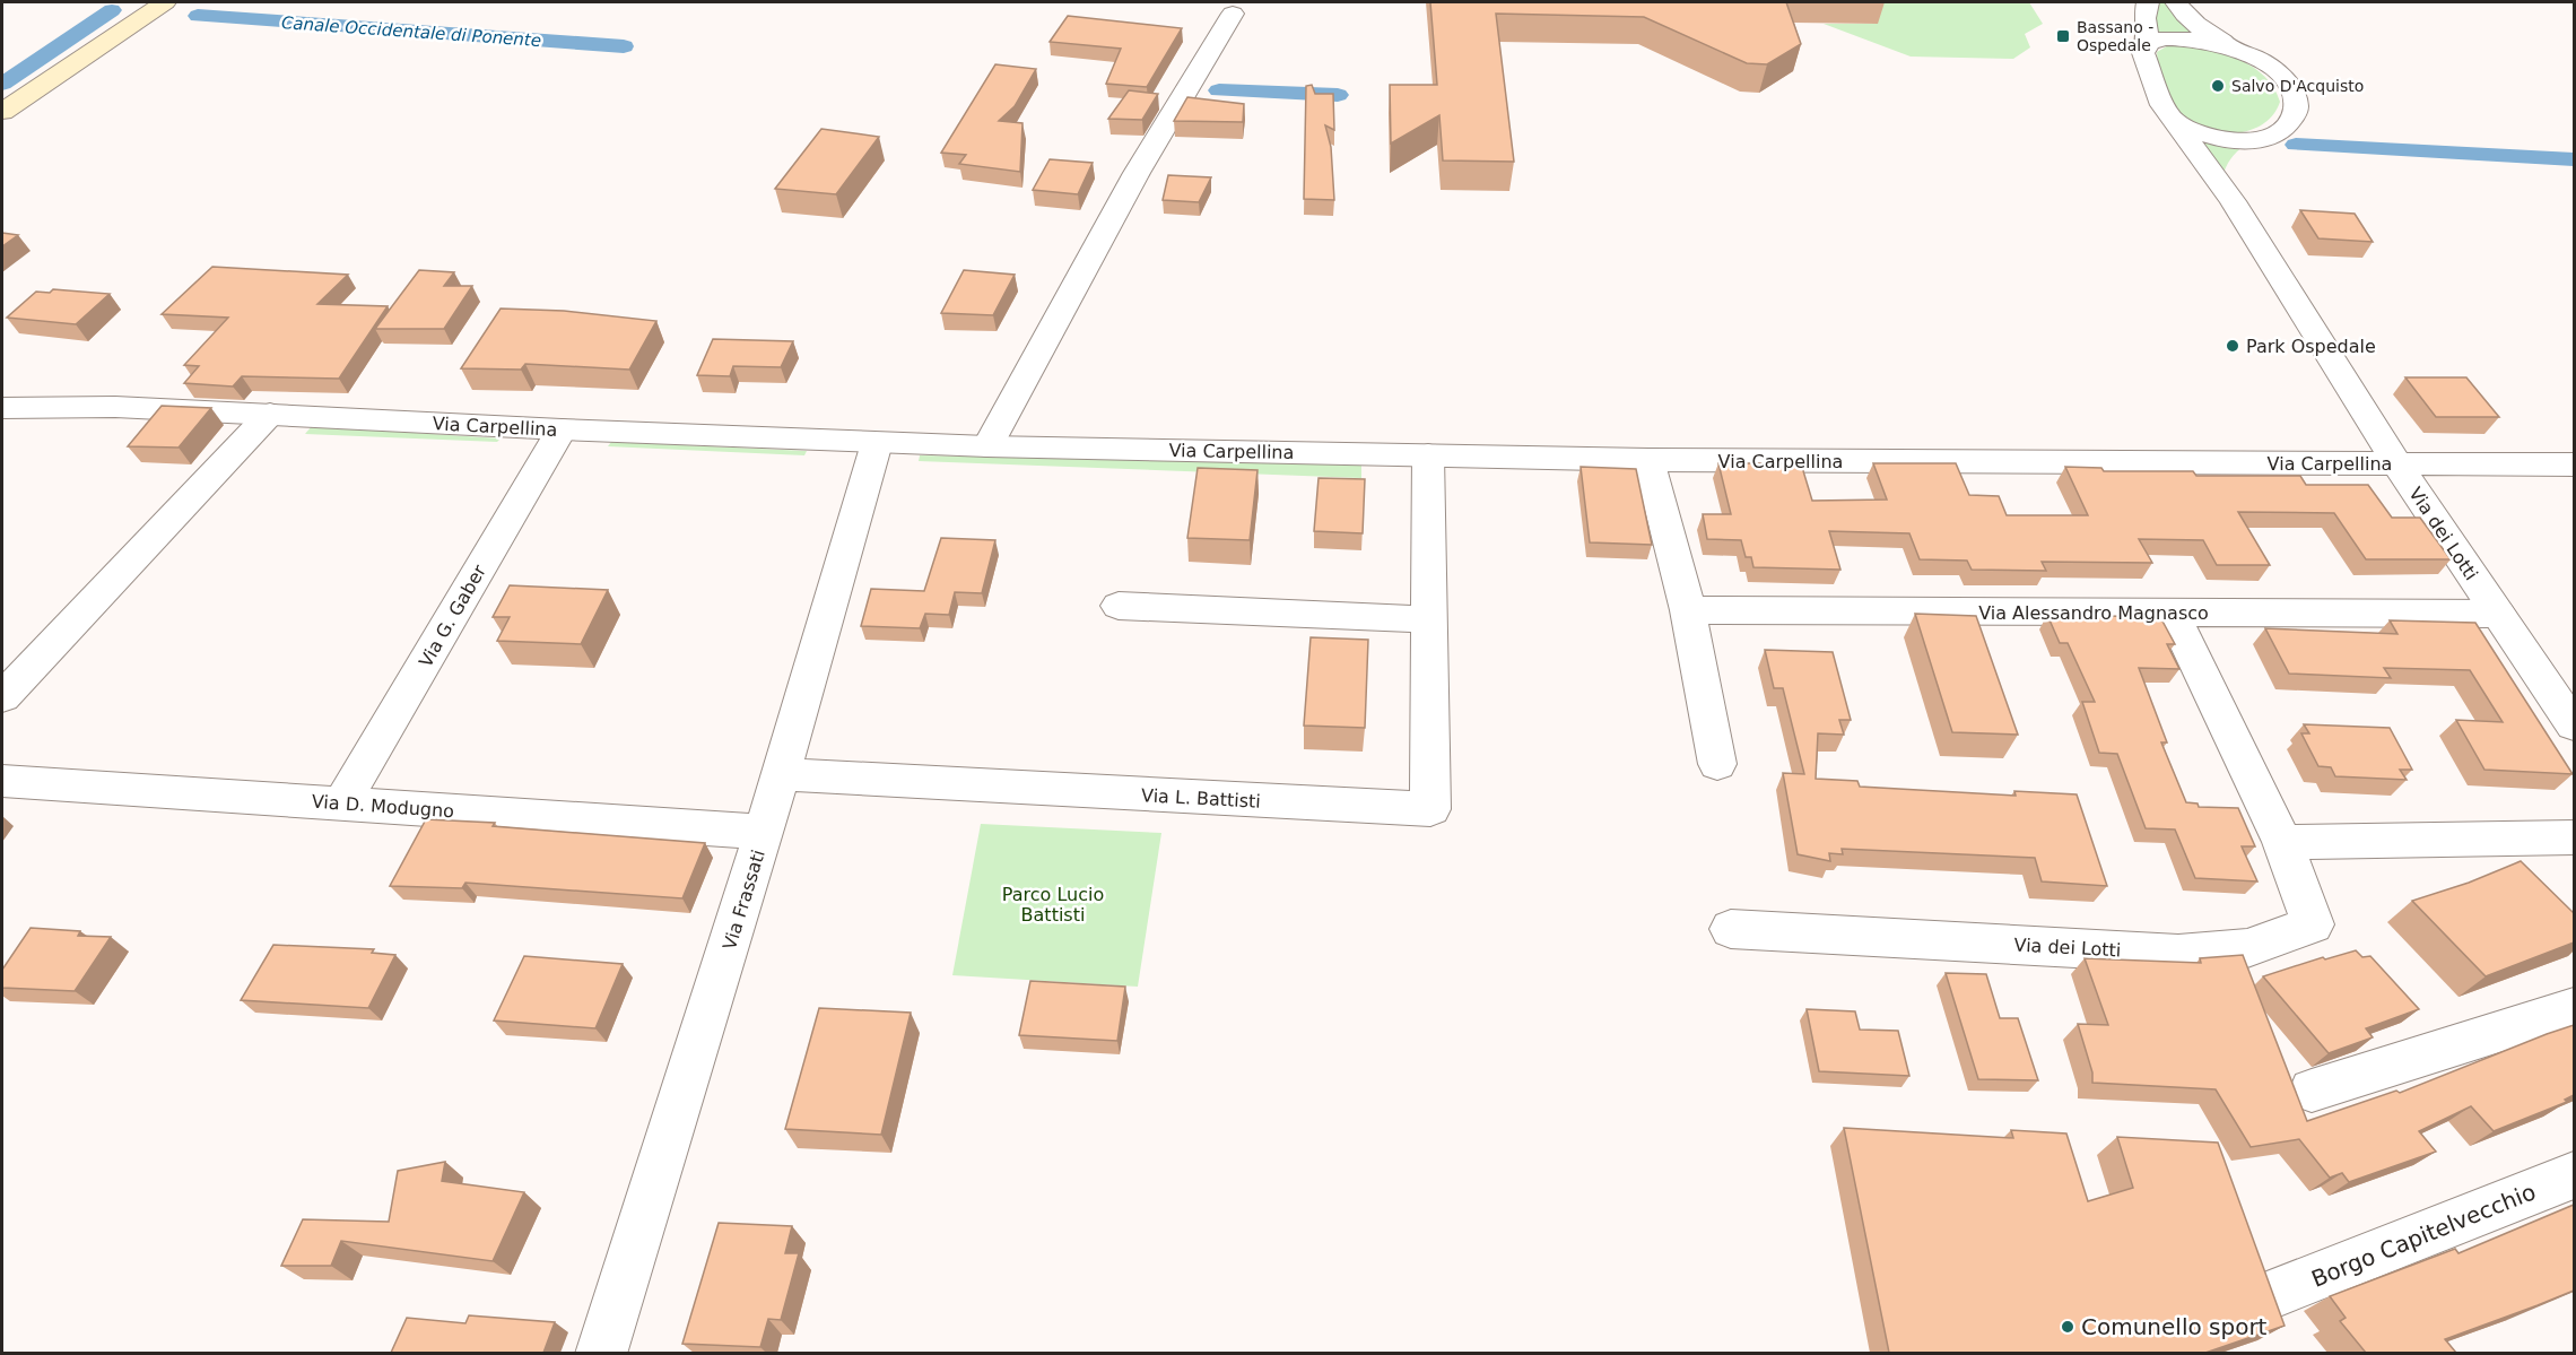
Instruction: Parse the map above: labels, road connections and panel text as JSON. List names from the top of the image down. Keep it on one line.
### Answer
{"streets":{"street":["Via Carpellina","Via dei Lotti","Via Alessandro Magnasco","Via G. Gaber","Via L. Battisti","Via D. Modugno","Via Frassati","Borgo Capitelvecchio"]},"crossings":[["Via Carpellina","Via dei Lotti"],["Via Carpellina","Via G. Gaber"],["Via Carpellina","Via L. Battisti"],["Via Carpellina","Via Frassati"],["Via dei Lotti","Via Alessandro Magnasco"],["Via G. Gaber","Via D. Modugno"],["Via L. Battisti","Via Frassati"],["Via D. Modugno","Via Frassati"]],"water":["Canale Occidentale di Ponente"],"parks":["Parco Lucio Battisti"],"places":{"transit":["Bassano - Ospedale"],"other":["Salvo D'Acquisto","Park Ospedale","Comunello sport"]}}
